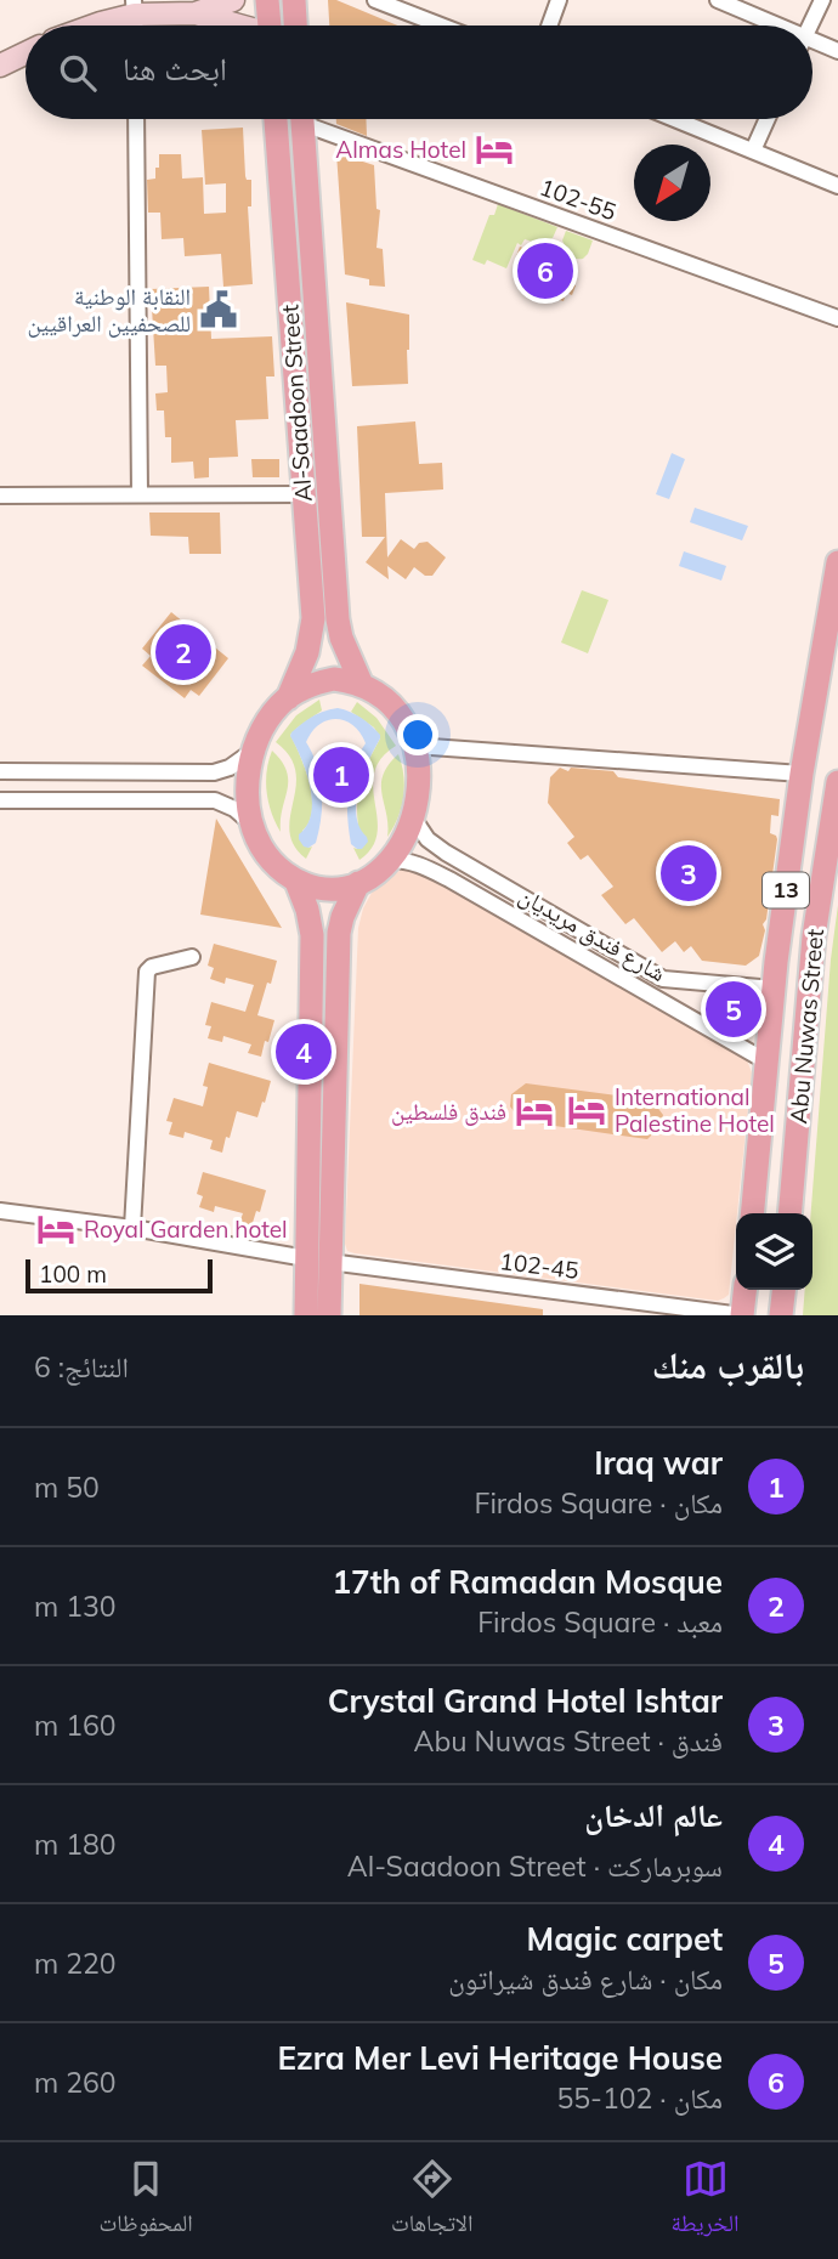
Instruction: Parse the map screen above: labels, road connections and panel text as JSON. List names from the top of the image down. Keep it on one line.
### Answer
{"streets":{"main road":["Al-Saadoon Street","13","Abu Nuwas Street"],"street":["102-55","شارع فندق مريديان","102-45"]},"crossings":[["Al-Saadoon Street","شارع فندق مريديان"],["شارع فندق مريديان","Abu Nuwas Street"]],"places":{"hotel":["Almas Hotel","International Palestine Hotel","فندق فلسطين","Royal Garden hotel"],"public building":["النقابة الوطنية للصحفيين العراقيين"]},"scale_bar":"100 m","north":"bottom left","page":{"search":"ابحث هنا","pins":["6","2","1","3","5","4"],"scale":"100 m","heading":["بالقرب منك","النتائج: 6"],"list":[{"mark":"1","name":"Iraq war","note":"مكان · Firdos Square","value":"50 m"},{"mark":"2","name":"17th of Ramadan Mosque","note":"معبد · Firdos Square","value":"130 m"},{"mark":"3","name":"Crystal Grand Hotel Ishtar","note":"فندق · Abu Nuwas Street","value":"160 m"},{"mark":"4","name":"عالم الدخان","note":"سوبرماركت · Al-Saadoon Street","value":"180 m"},{"mark":"5","name":"Magic carpet","note":"مكان · شارع فندق شيراتون","value":"220 m"},{"mark":"6","name":"Ezra Mer Levi Heritage House","note":"مكان · 102-55","value":"260 m"}],"nav":["الخريطة","الاتجاهات","المحفوظات"]}}
